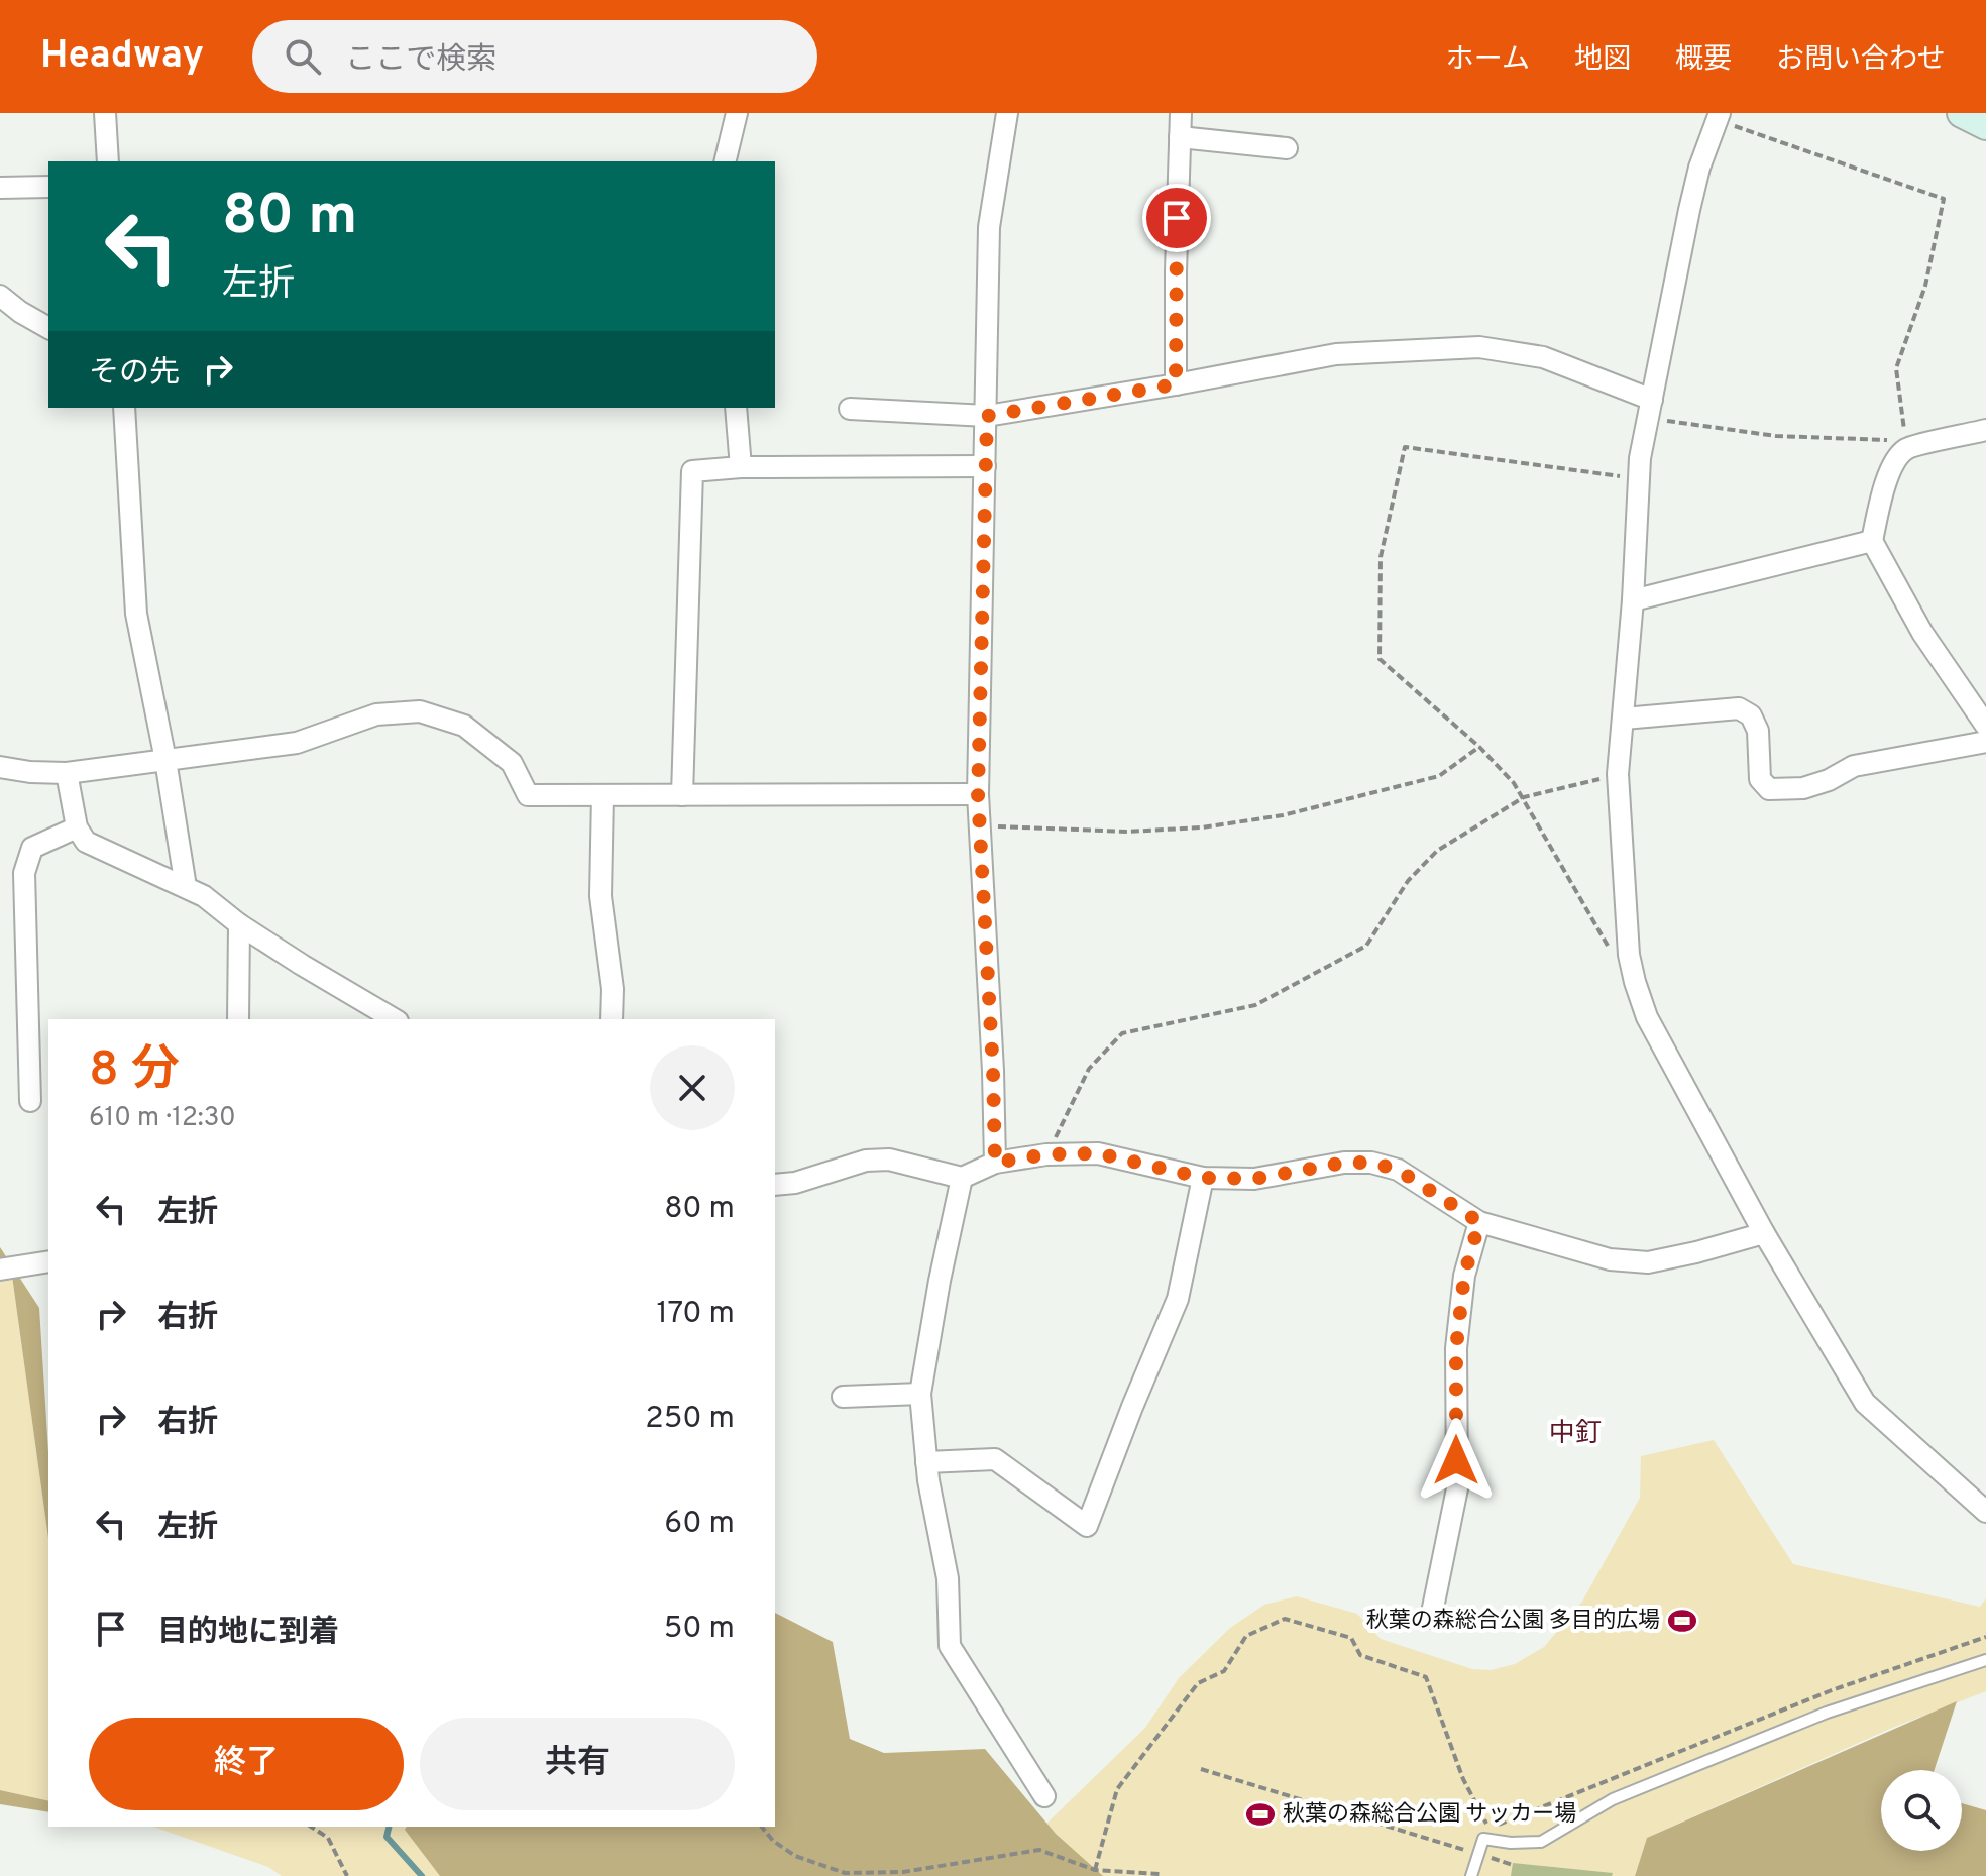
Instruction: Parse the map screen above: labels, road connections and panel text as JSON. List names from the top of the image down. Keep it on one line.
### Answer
{"districts":["中釘"],"places":{"sports":["秋葉の森総合公園 多目的広場","秋葉の森総合公園 サッカー場"]},"page":{"header":"Headway","search":"ここで検索","nav":["ホーム","地図","概要","お問い合わせ"],"turn":["80 m","左折"],"then":"その先","heading":["8 分","610 m · 12:30"],"list":[{"name":"左折","value":"80 m"},{"name":"右折","value":"170 m"},{"name":"右折","value":"250 m"},{"name":"左折","value":"60 m"},{"name":"目的地に到着","value":"50 m"}],"buttons":["終了","共有"]}}
